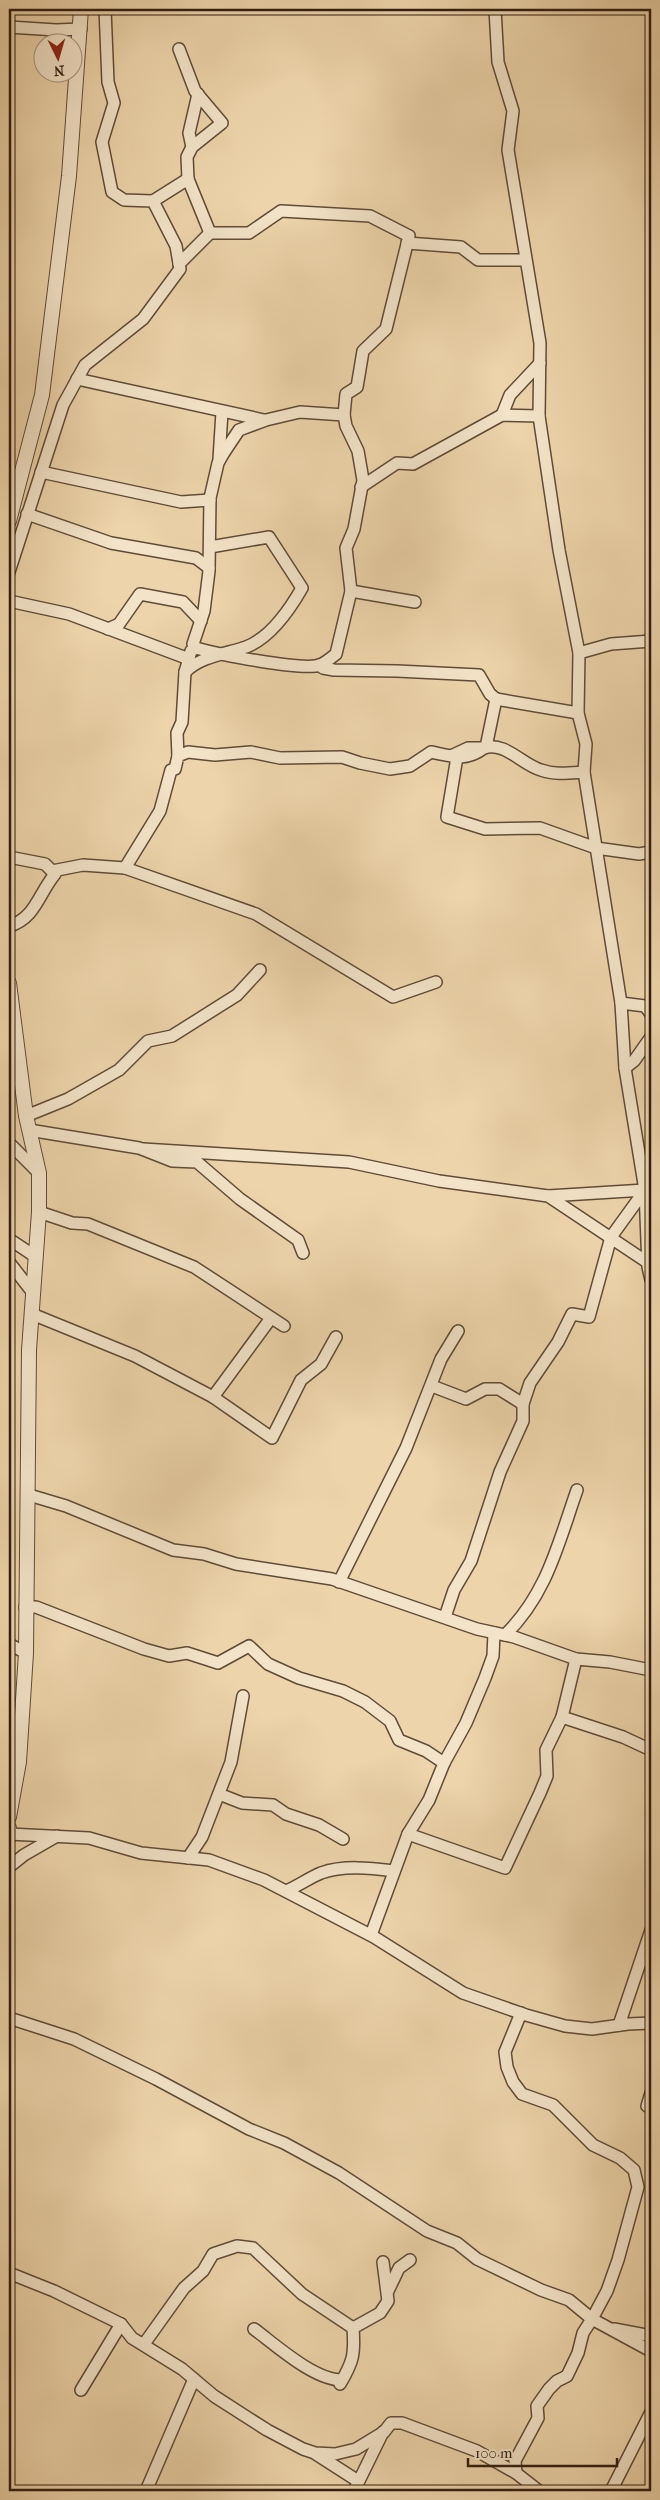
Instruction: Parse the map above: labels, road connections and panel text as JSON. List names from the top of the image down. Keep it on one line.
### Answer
{"scale_bar":"100 m","north":"bottom"}
